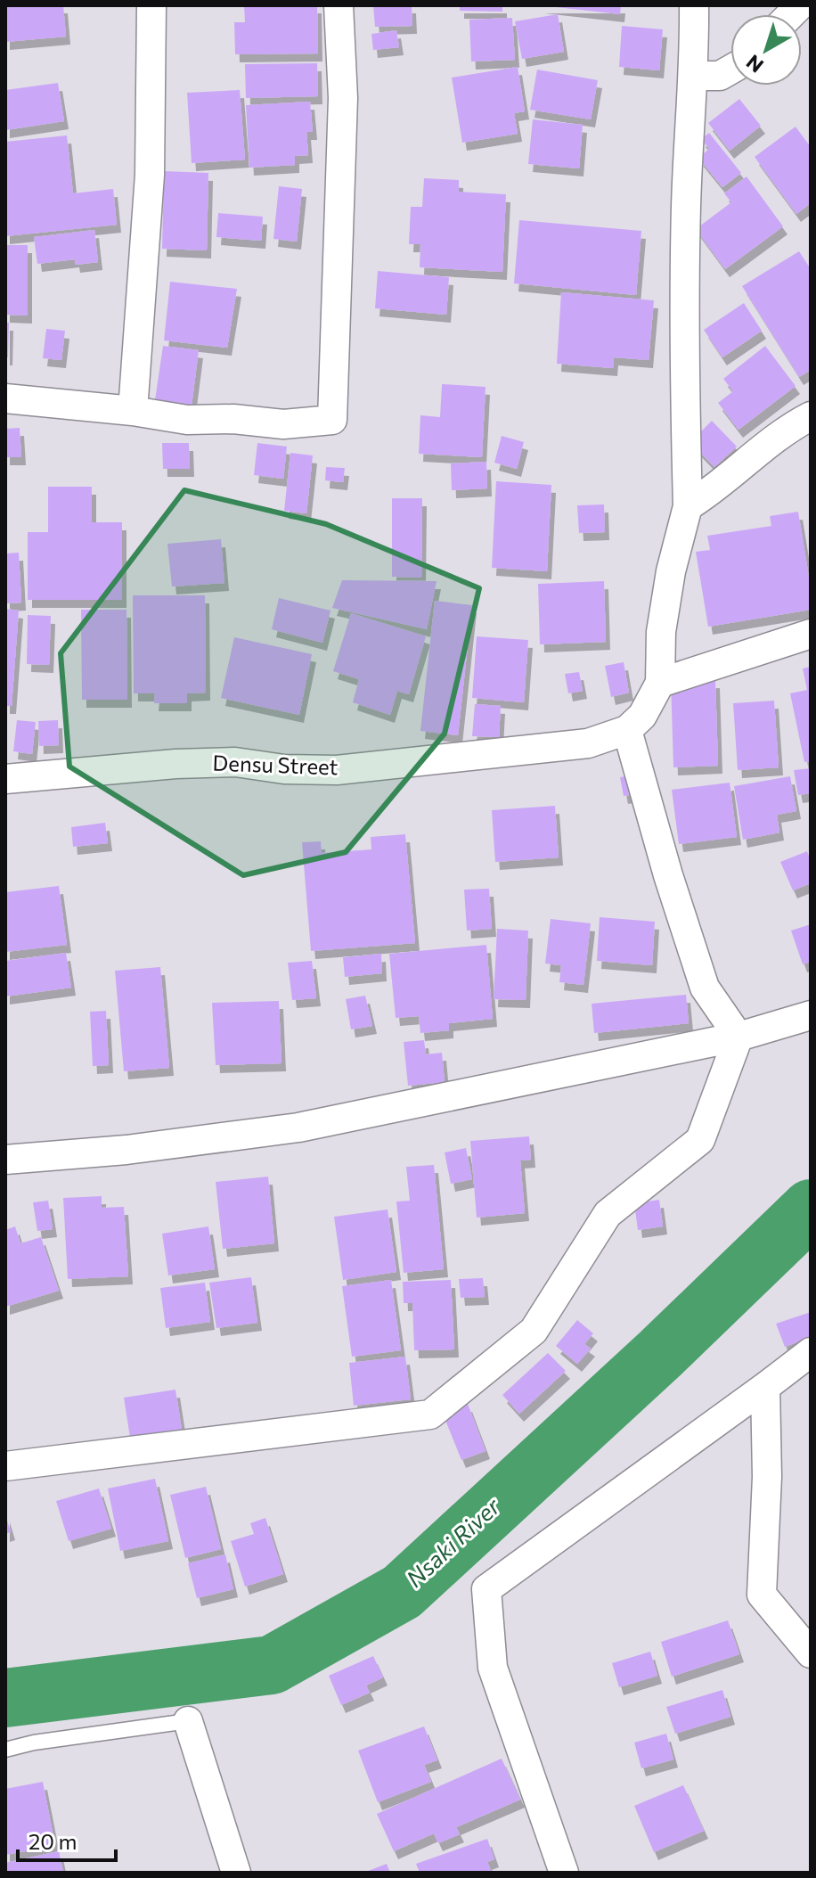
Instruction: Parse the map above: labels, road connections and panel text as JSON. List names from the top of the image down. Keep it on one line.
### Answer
{"streets":{"street":["Densu Street"]},"water":["Nsaki River"],"scale_bar":"20 m","north":"bottom left"}
